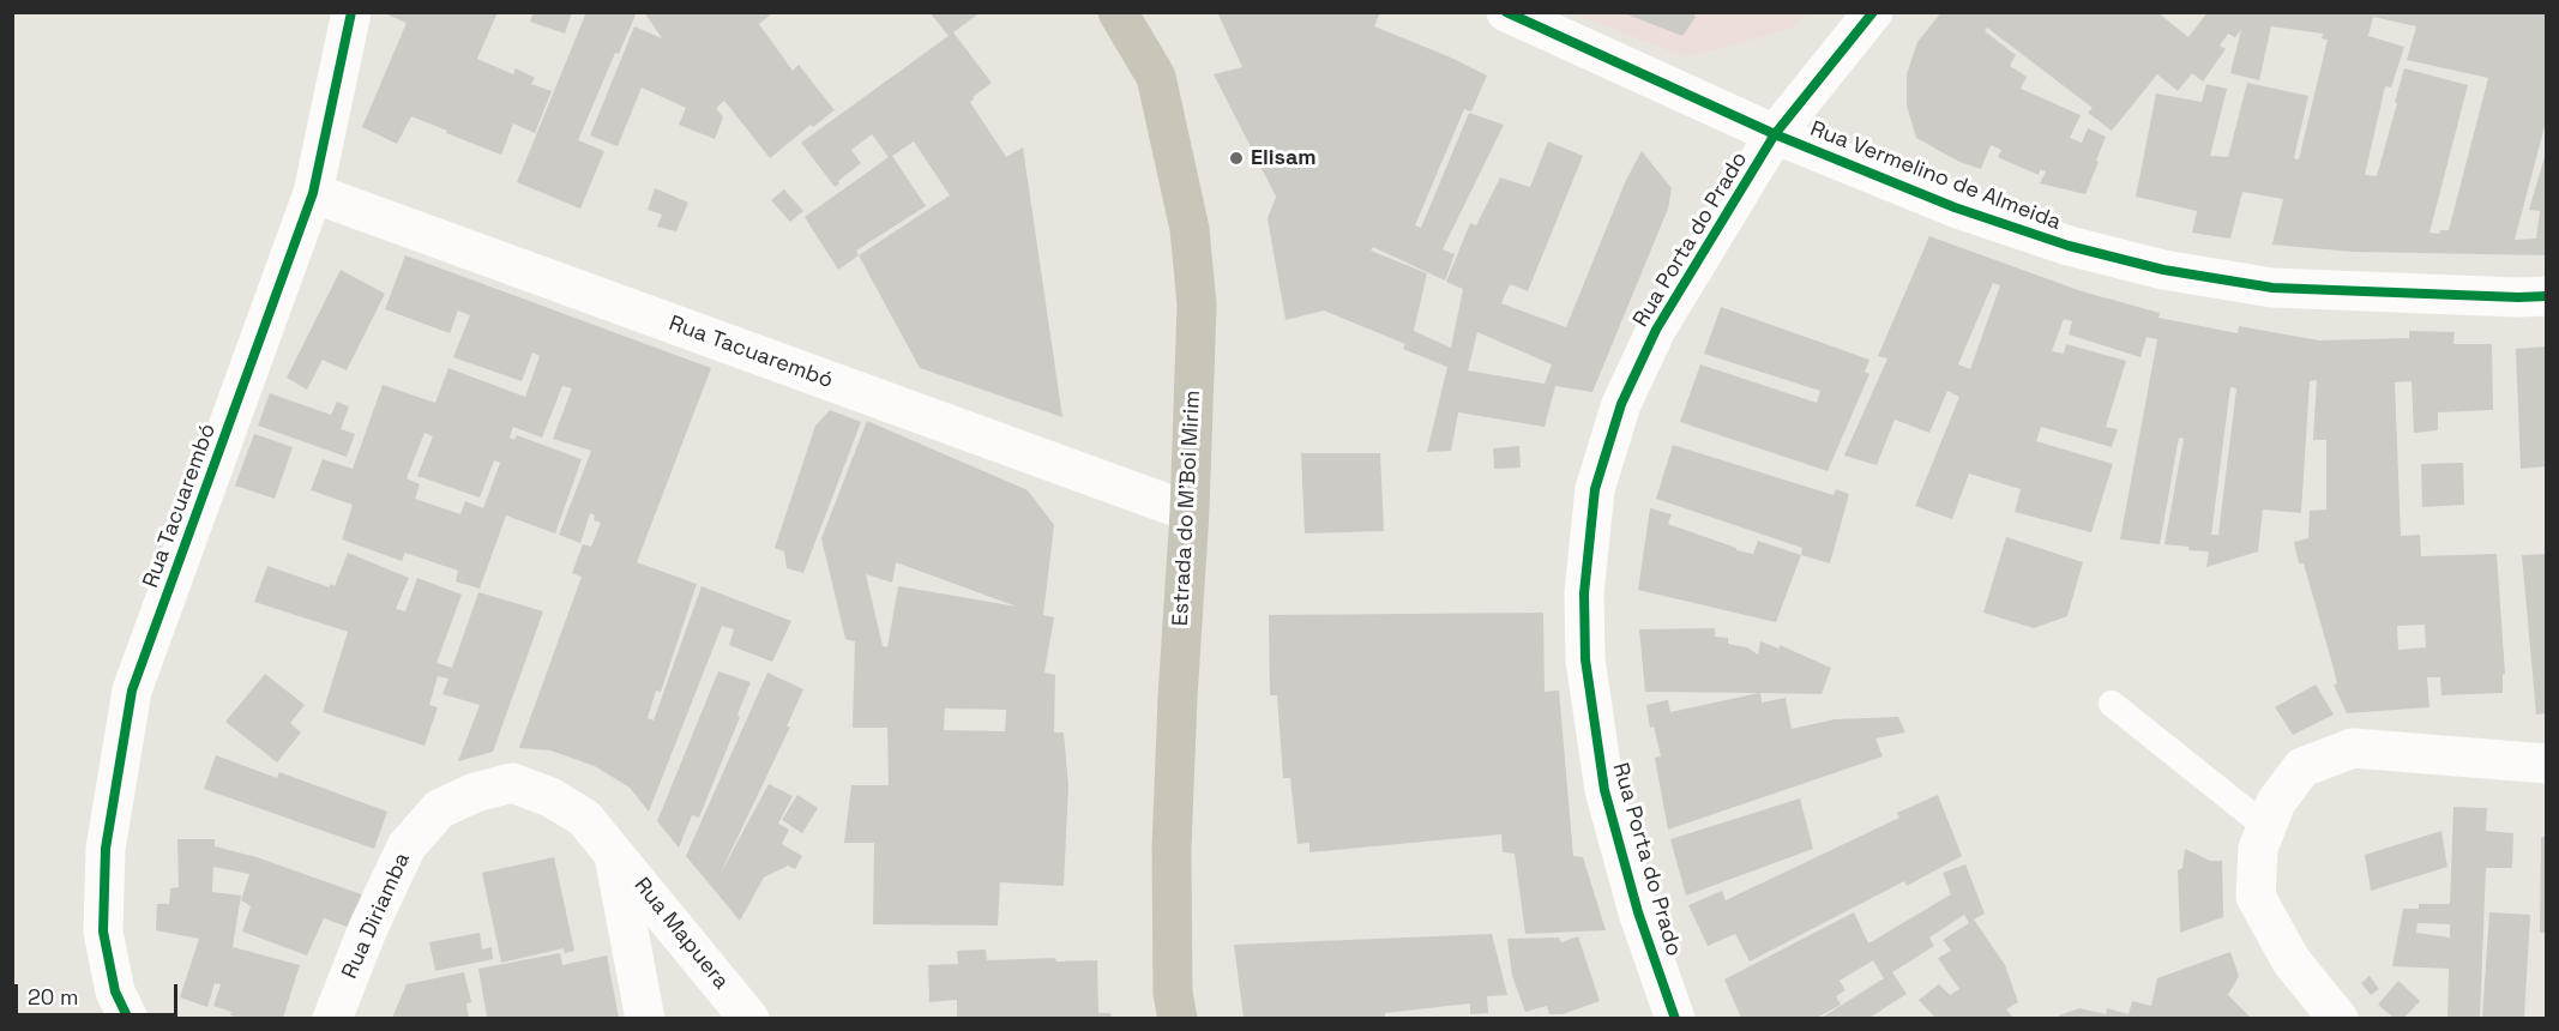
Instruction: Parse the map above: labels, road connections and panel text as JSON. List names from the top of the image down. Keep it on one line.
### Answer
{"streets":{"main road":["Estrada do M'Boi Mirim"],"street":["Rua Vermelino de Almeida","Rua Porta do Prado","Rua Tacuarembó","Rua Diriamba","Rua Mapuera"]},"crossings":[["Rua Vermelino de Almeida","Rua Porta do Prado"],["Rua Tacuarembó","Estrada do M'Boi Mirim"],["Rua Diriamba","Rua Mapuera"]],"places":["Elisam"],"scale_bar":"20 m"}
